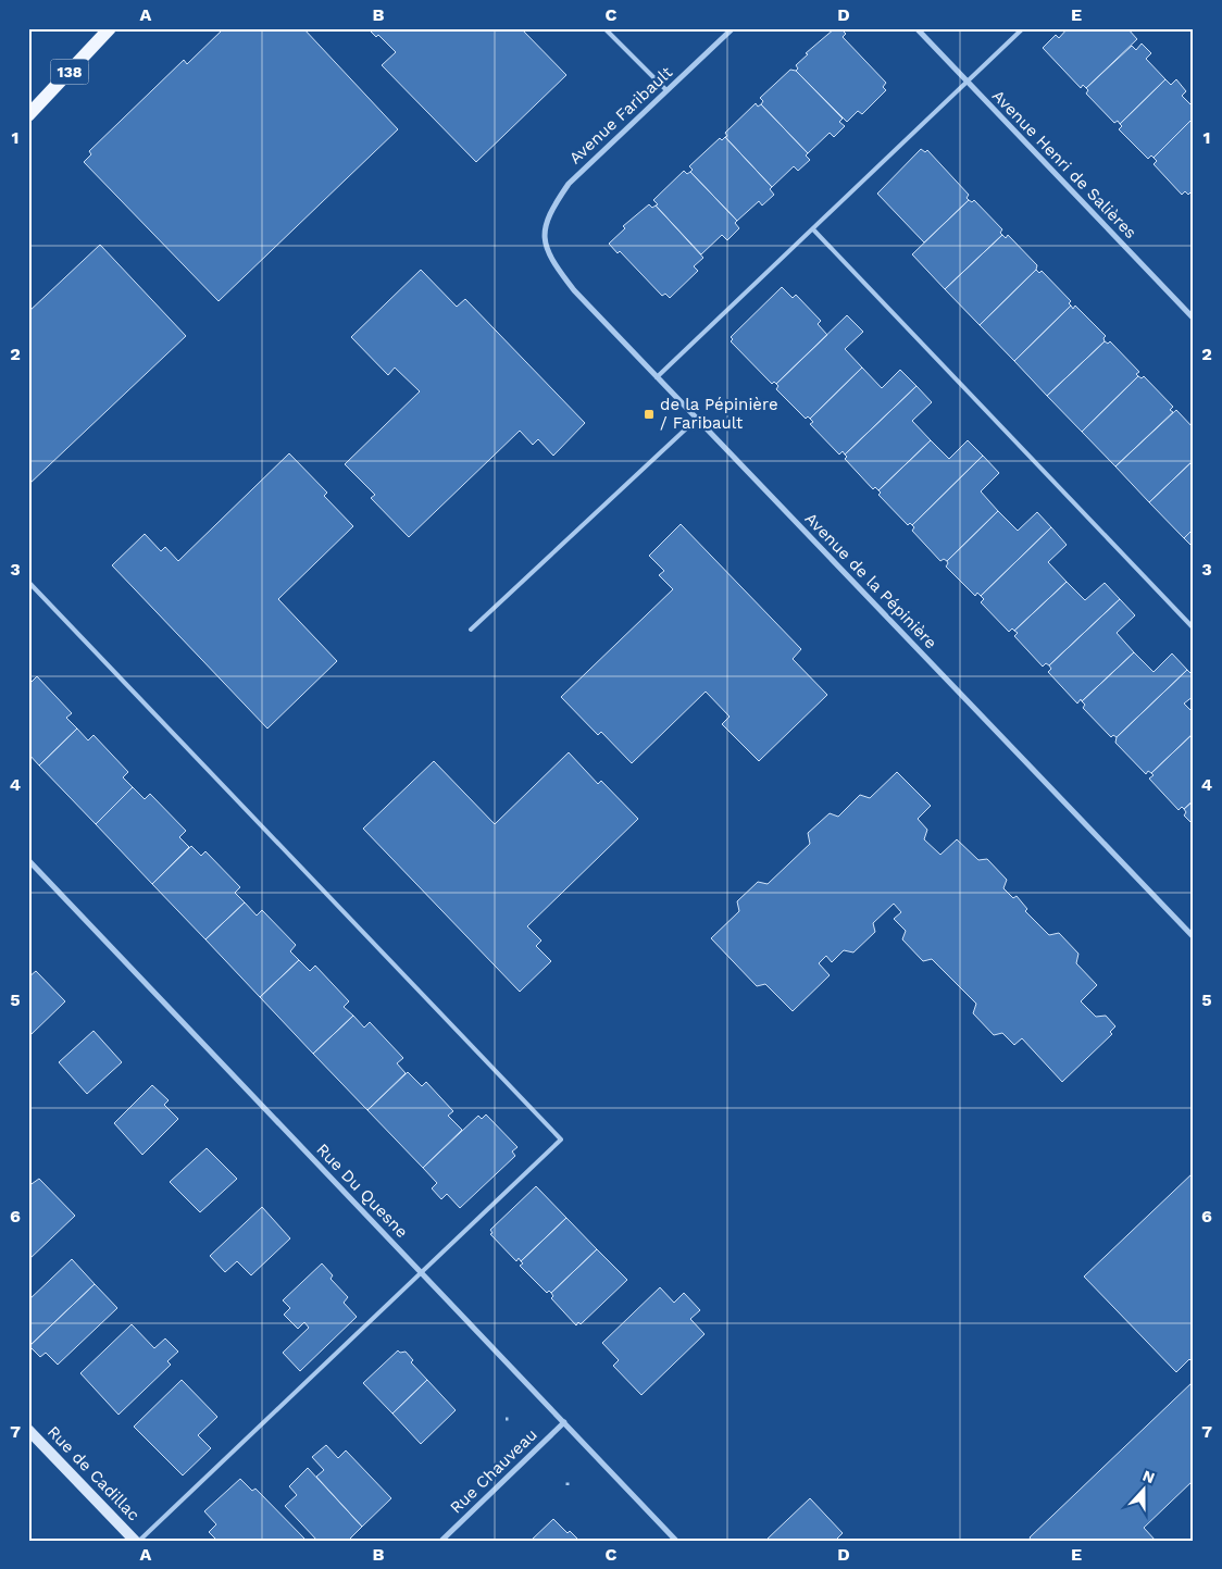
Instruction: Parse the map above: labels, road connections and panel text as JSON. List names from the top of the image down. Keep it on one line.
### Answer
{"streets":{"main road":["138"],"street":["Avenue Faribault","Avenue Henri de Salières","Avenue de la Pépinière","Rue Du Quesne","Rue Chauveau","Rue de Cadillac"]},"crossings":[["Avenue Faribault","Avenue de la Pépinière"],["Rue Du Quesne","Rue Chauveau"]],"places":{"transit":["de la Pépinière / Faribault"]},"north":"top","grid":{"columns":["A","B","C","D","E"],"rows":["1","2","3","4","5","6","7"]}}
